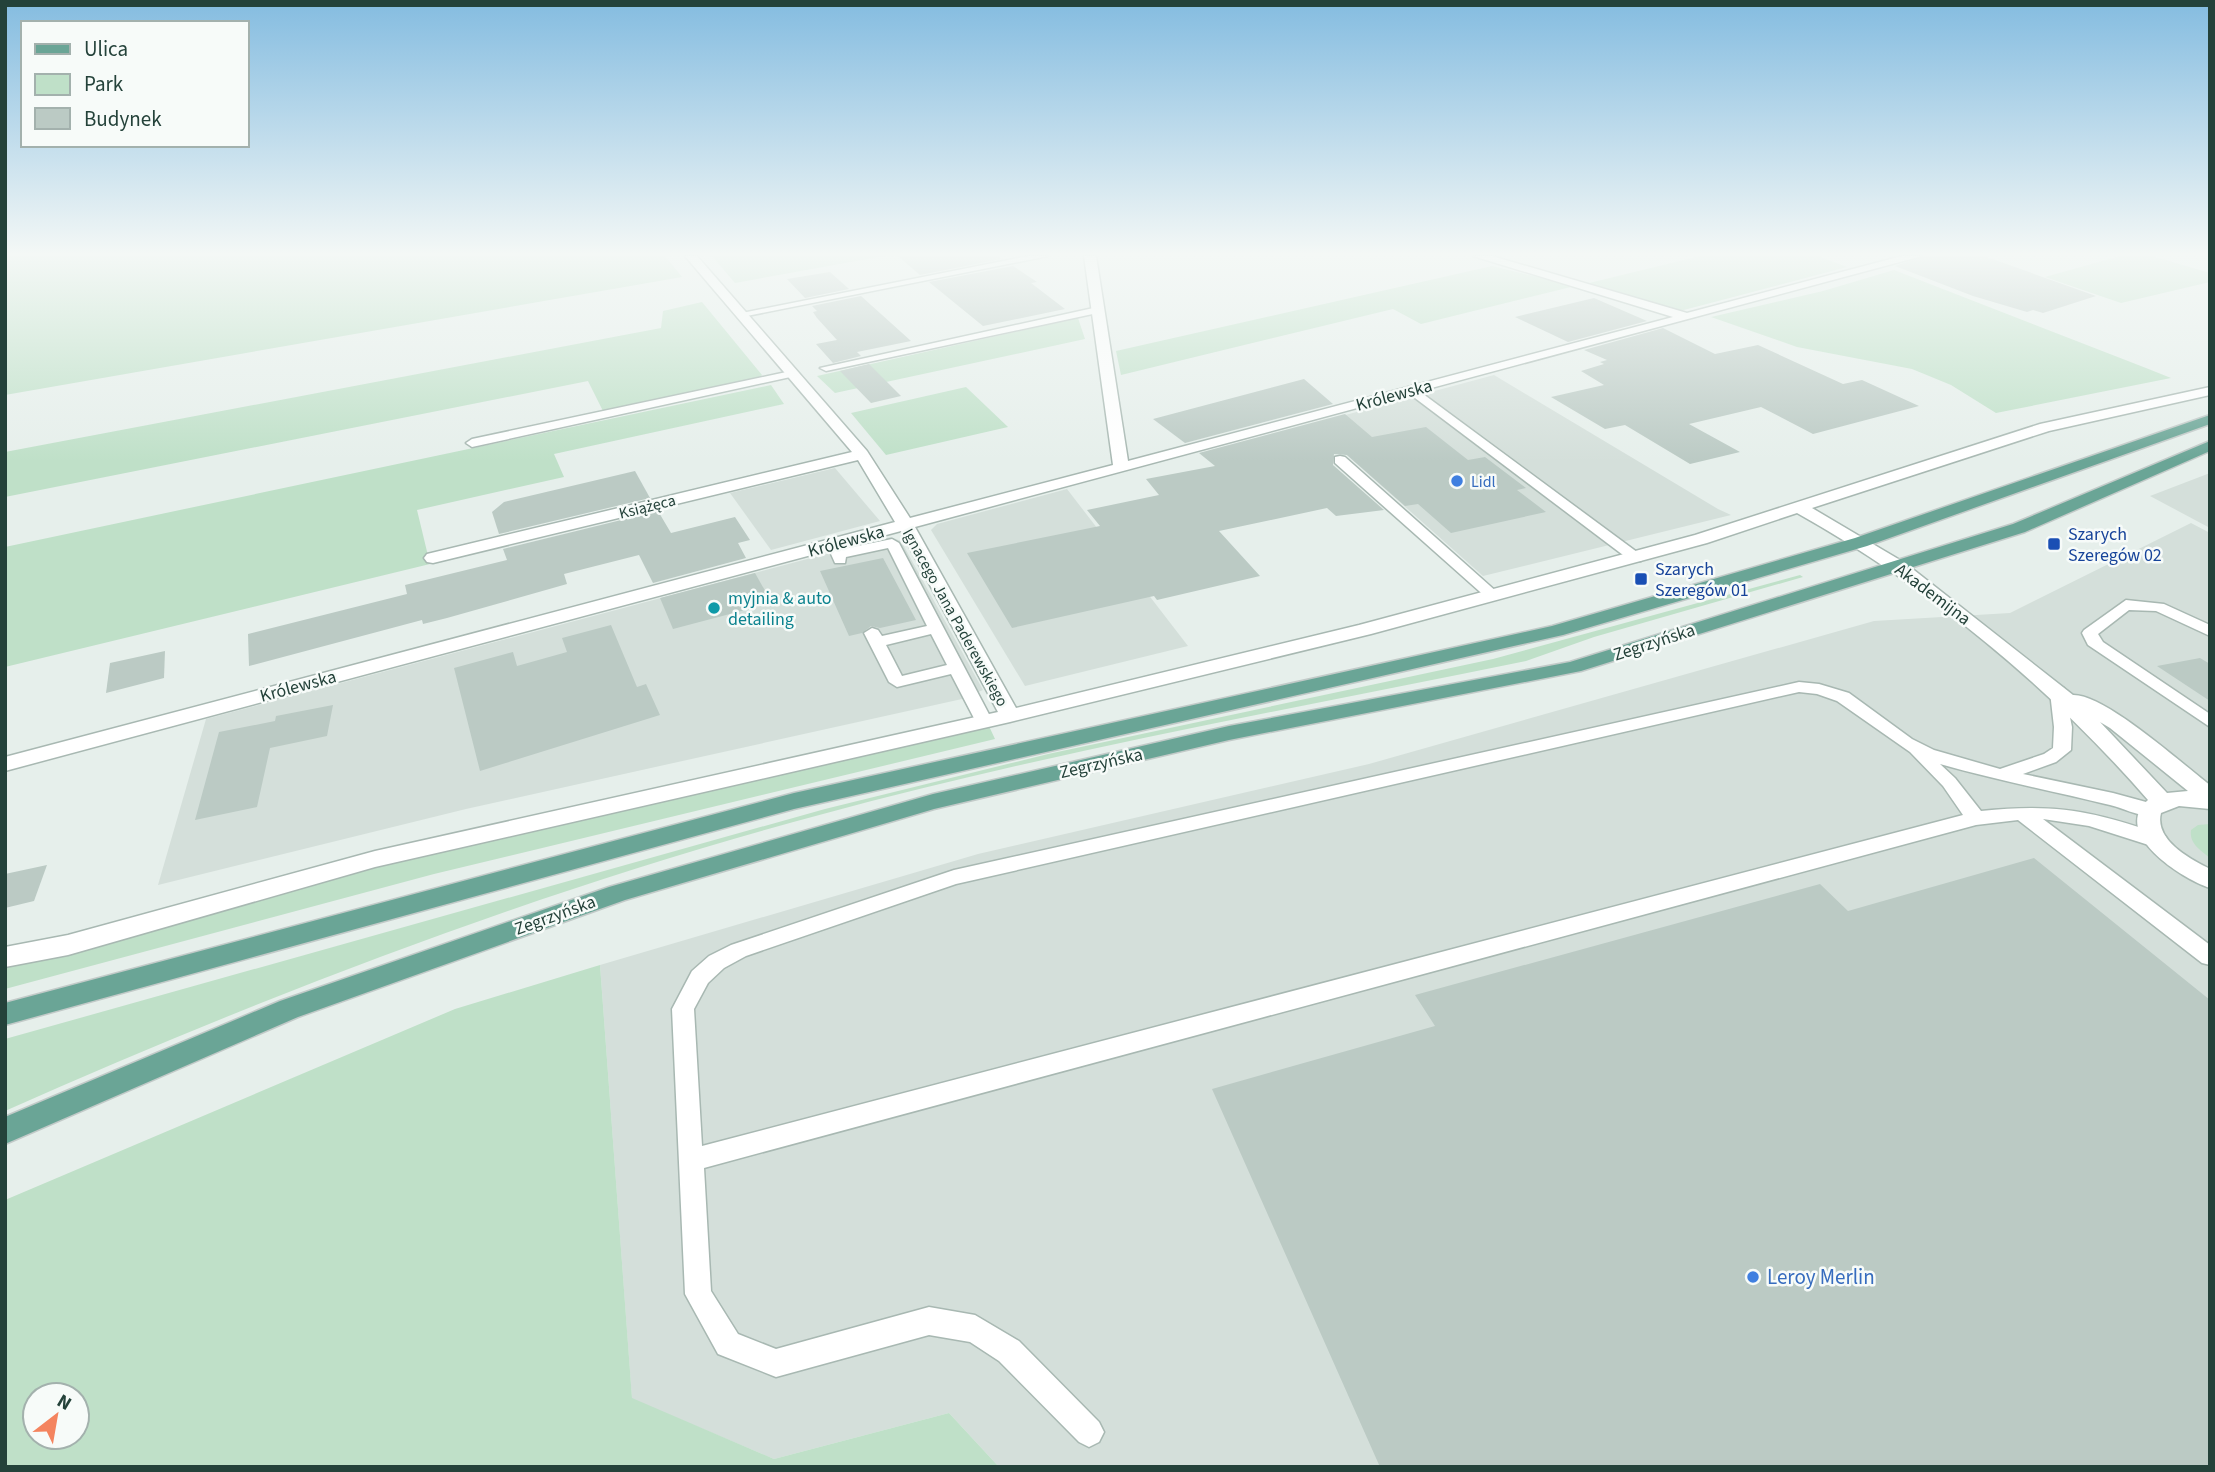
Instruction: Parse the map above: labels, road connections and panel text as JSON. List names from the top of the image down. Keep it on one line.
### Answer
{"streets":{"main road":["Zegrzyńska"],"street":["Królewska","Książęca","Akademijna","Ignacego Jana Paderewskiego"]},"crossings":[["Królewska","Ignacego Jana Paderewskiego"],["Książęca","Ignacego Jana Paderewskiego"],["Akademijna","Zegrzyńska"]],"places":{"other":["Lidl","myjnia & auto detailing","Leroy Merlin"],"transit":["Szarych Szeregów 02","Szarych Szeregów 01"]},"legend":["Ulica","Park","Budynek"],"north":"top right"}
